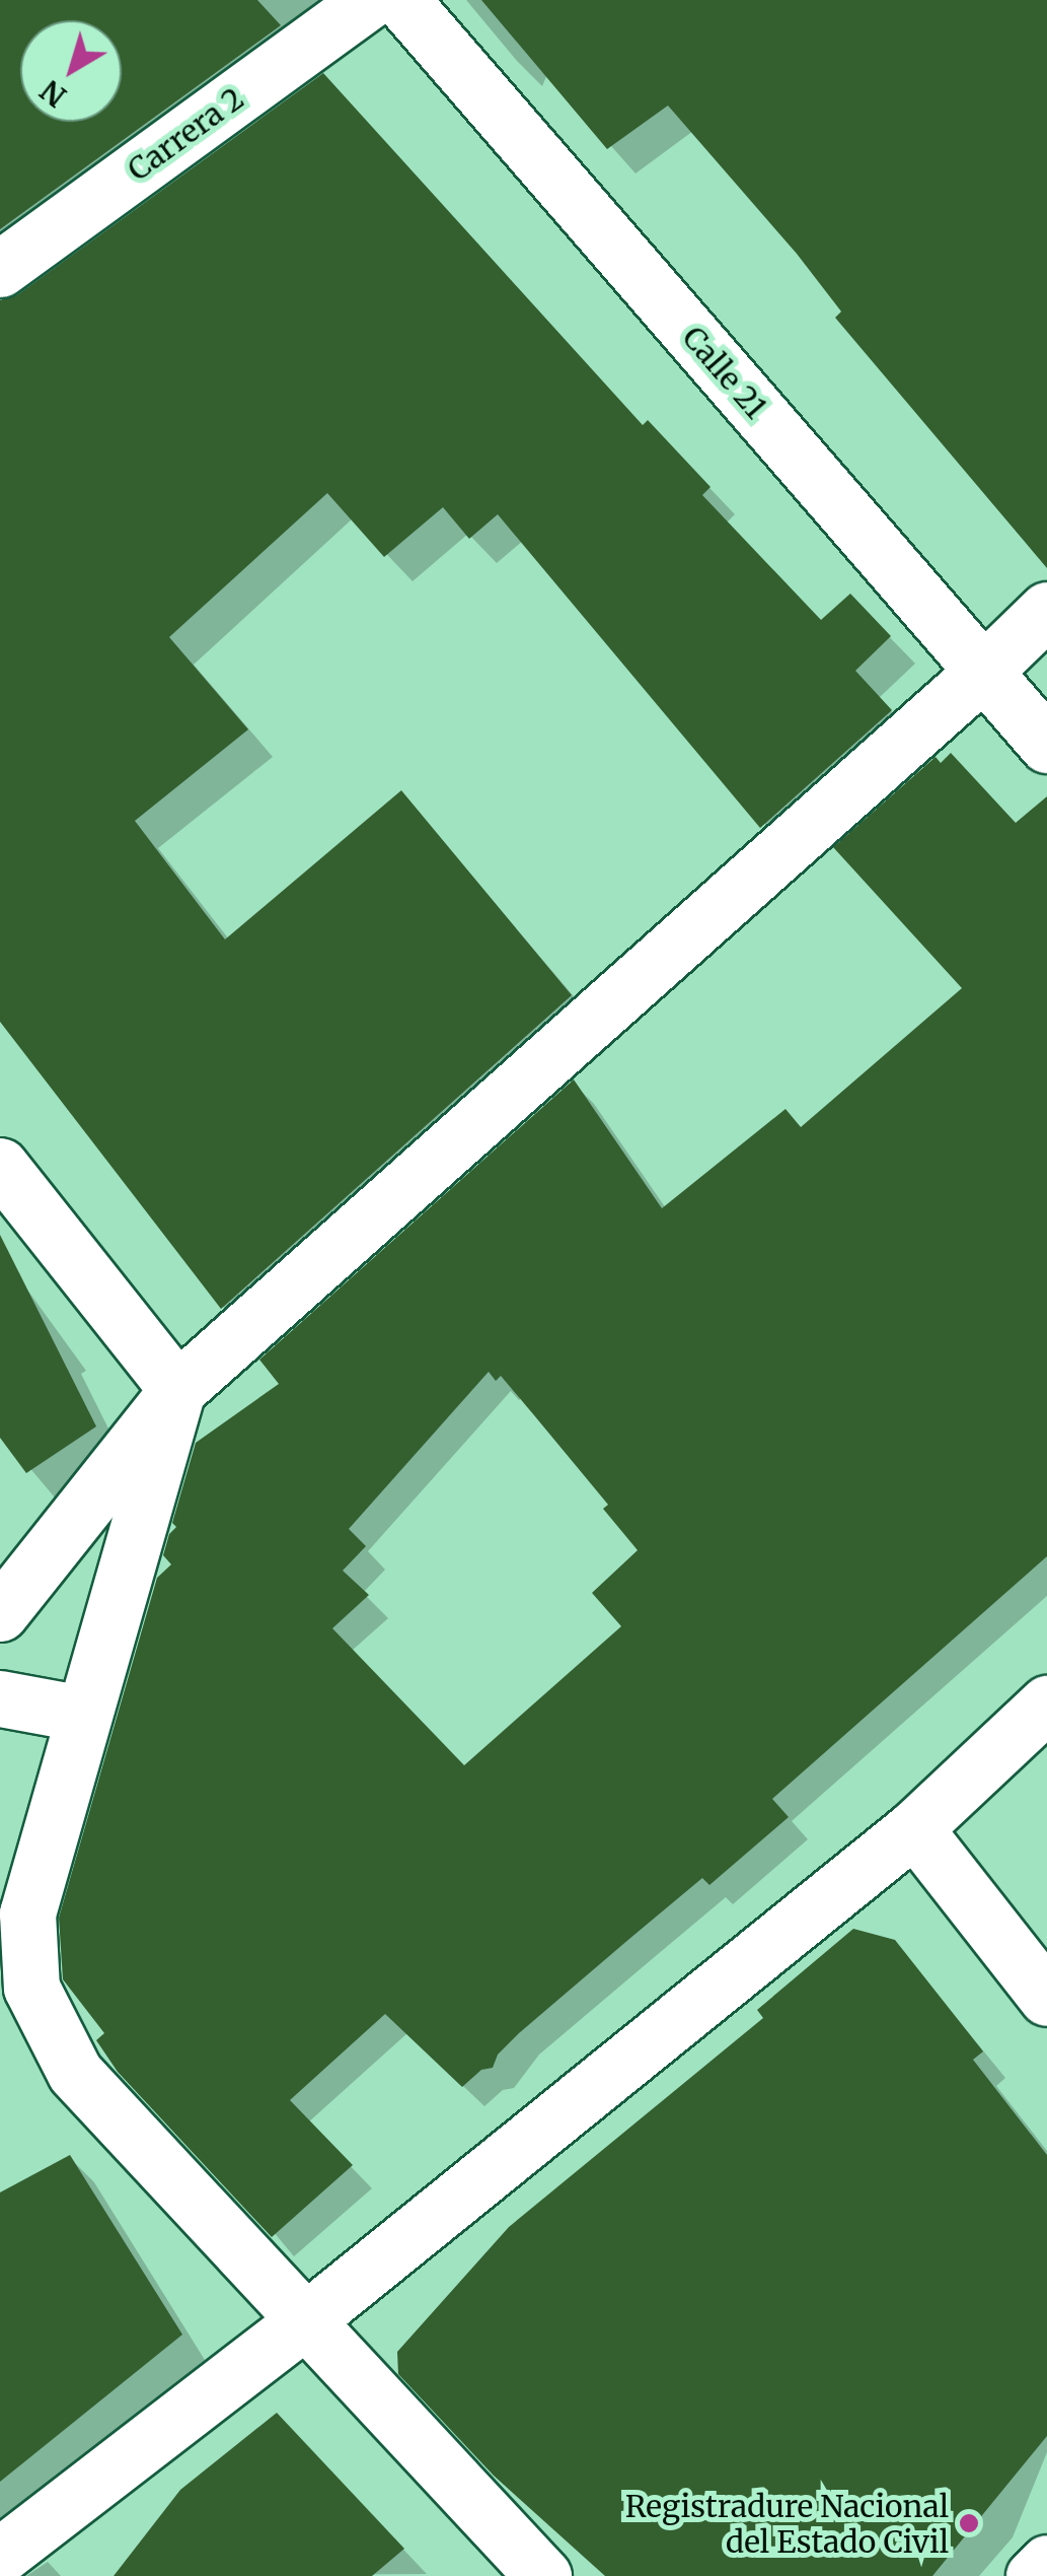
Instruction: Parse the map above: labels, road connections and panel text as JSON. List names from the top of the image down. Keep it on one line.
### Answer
{"streets":{"street":["Carrera 2","Calle 21"]},"places":["Registradure Nacional del Estado Civil"],"north":"bottom left"}
